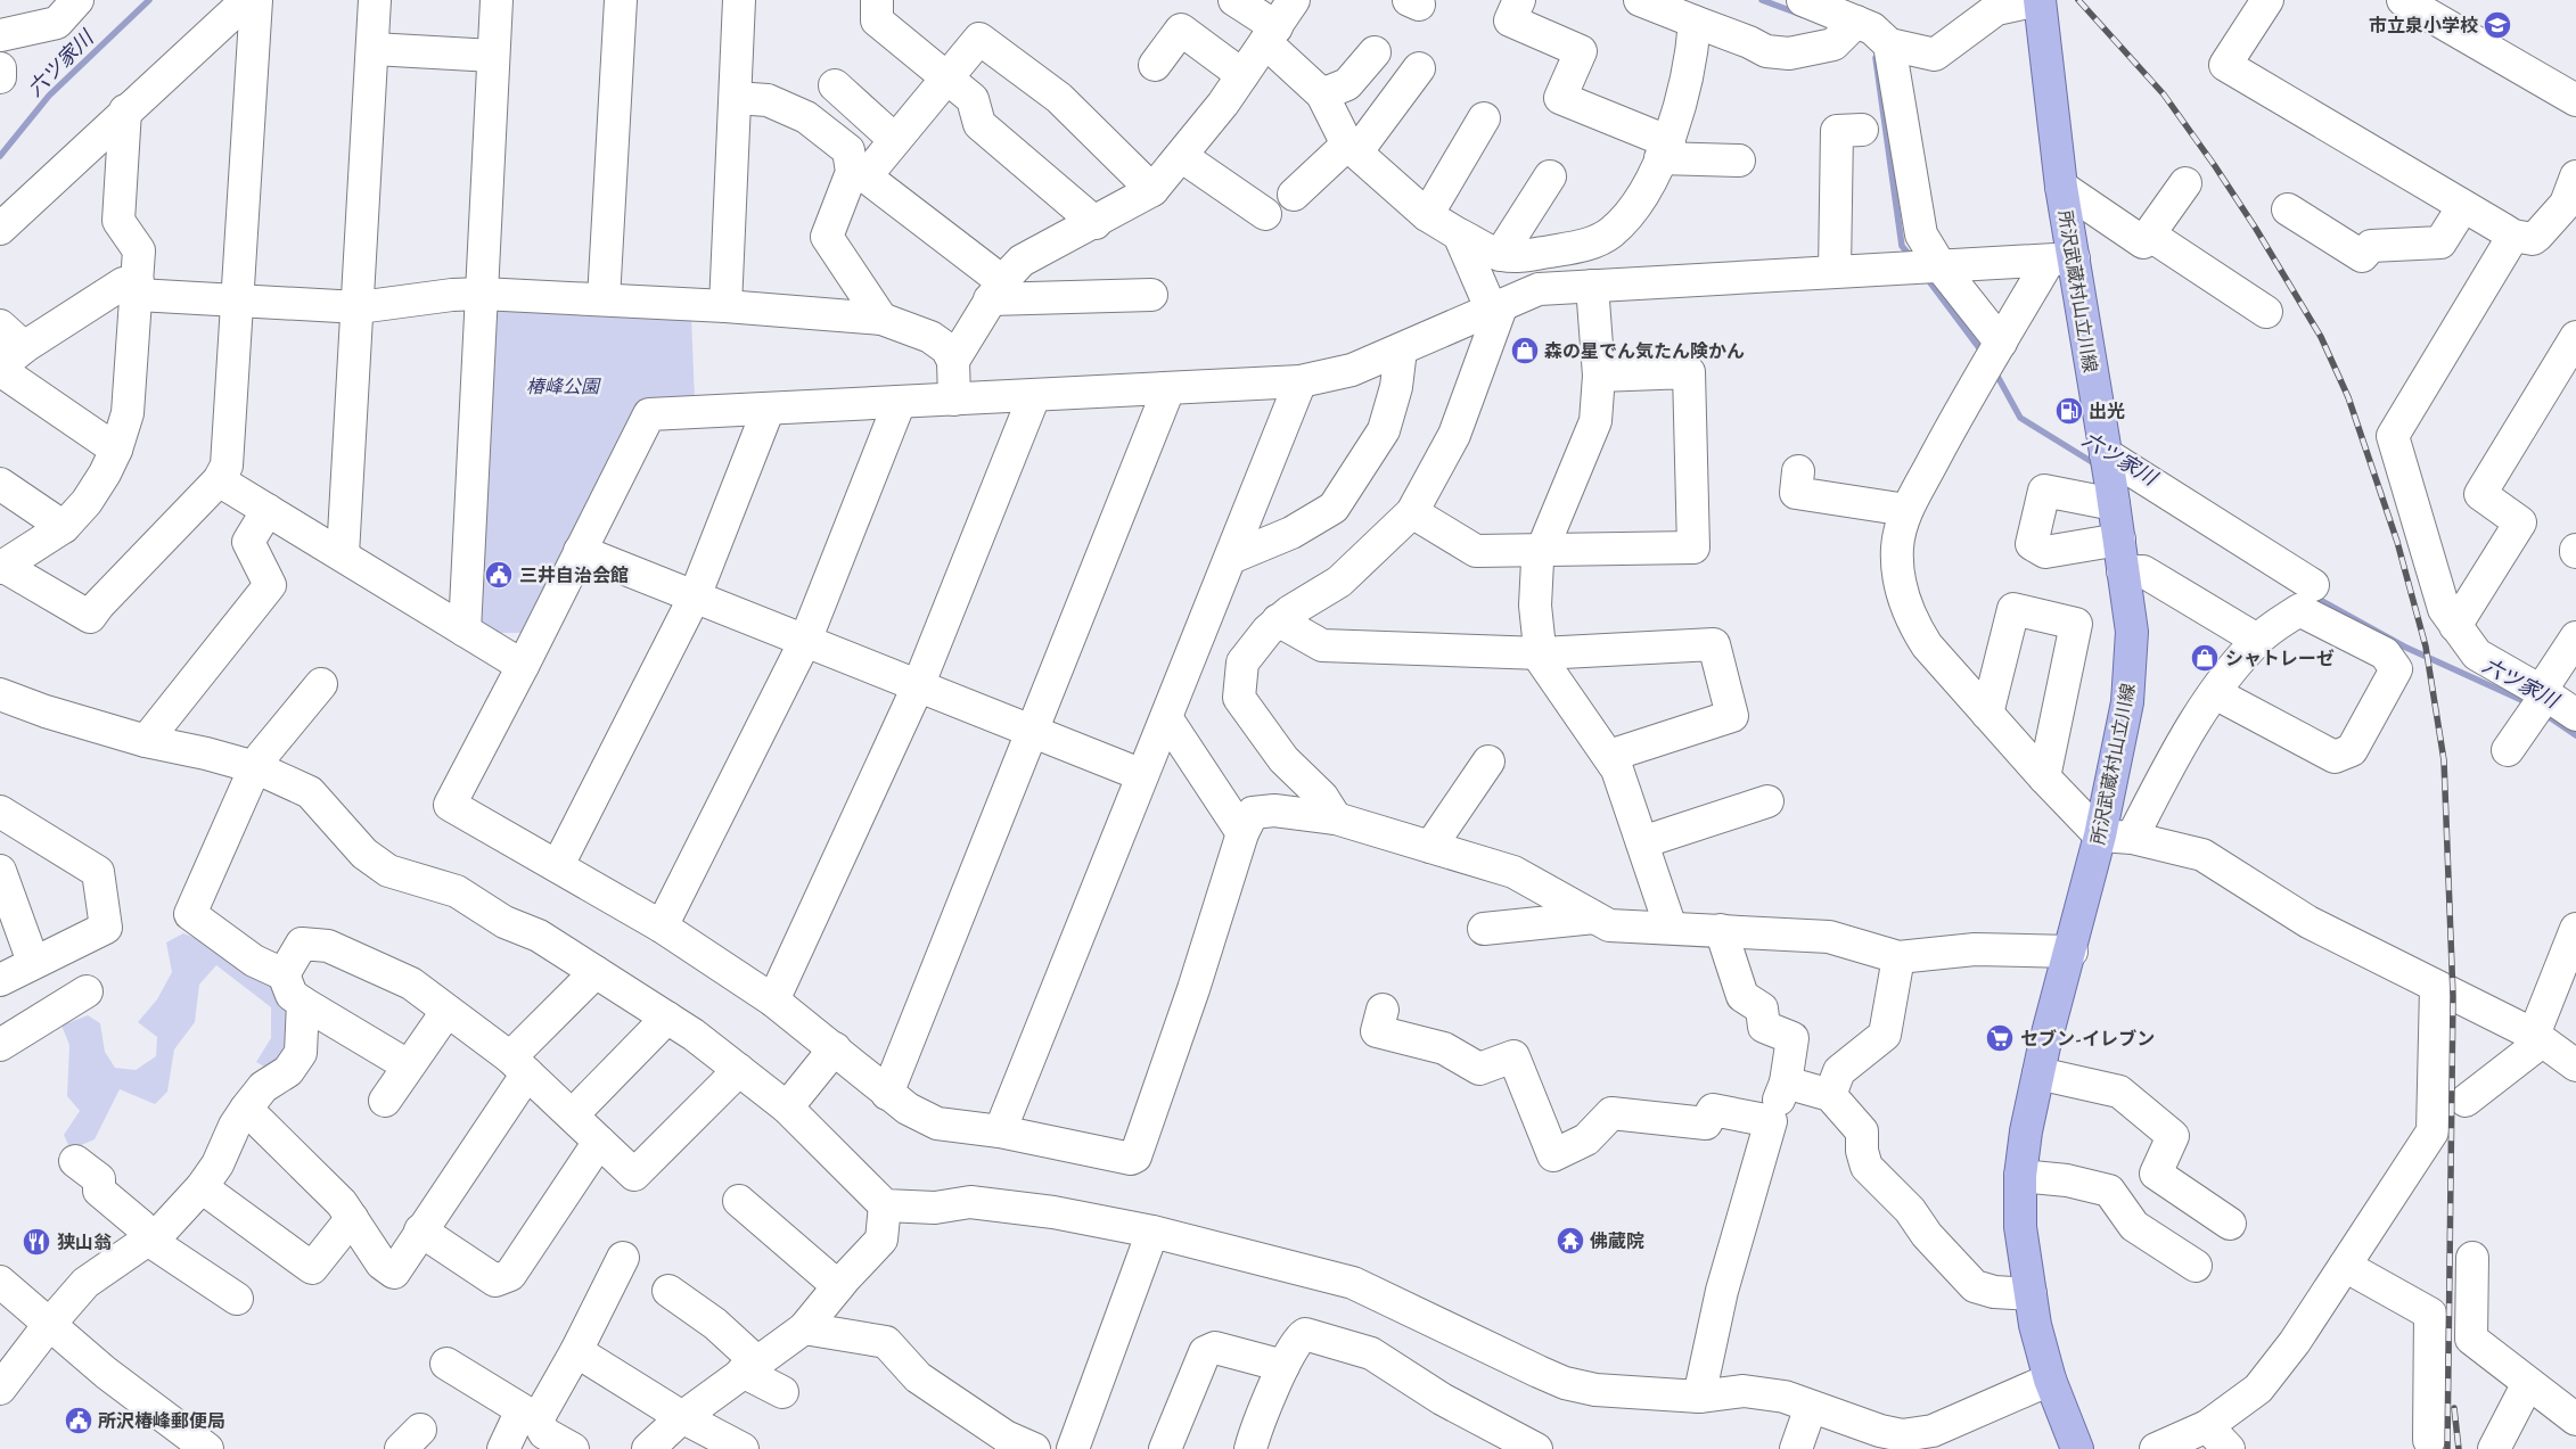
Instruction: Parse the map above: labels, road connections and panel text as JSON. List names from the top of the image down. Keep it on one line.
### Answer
{"streets":{"main road":["所沢武蔵村山立川線"]},"water":["六ツ家川"],"parks":["椿峰公園"],"places":{"school or university":["市立泉小学校"],"shop":["森の星でん気たん険かん","シャトレーゼ"],"fuel station":["出光"],"public building":["三井自治会館","所沢椿峰郵便局"],"supermarket":["セブン-イレブン"],"temple":["佛蔵院"],"restaurant":["狭山翁"]}}
